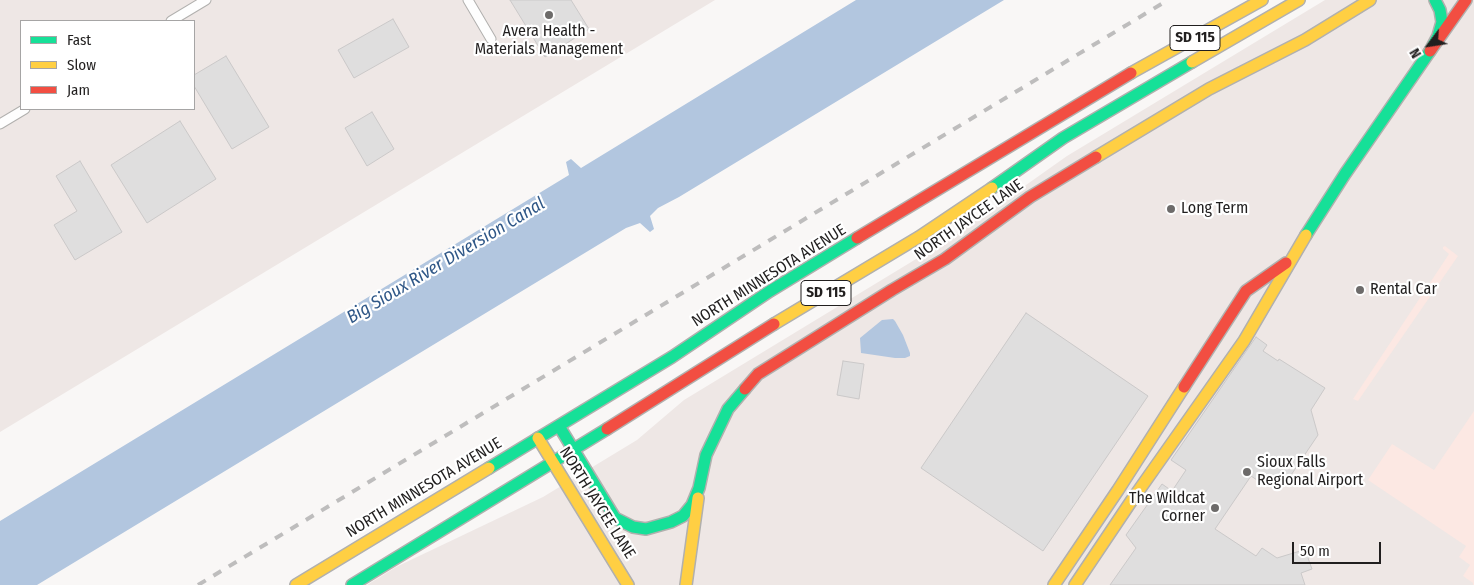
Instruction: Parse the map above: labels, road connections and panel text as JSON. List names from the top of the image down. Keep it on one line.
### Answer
{"streets":{"main road":["SD 115","NORTH JAYCEE LANE","NORTH MINNESOTA AVENUE"]},"crossings":[["SD 115","NORTH JAYCEE LANE"],["NORTH JAYCEE LANE","NORTH MINNESOTA AVENUE"]],"water":["Big Sioux River Diversion Canal"],"places":["Avera Health - Materials Management","Long Term","Rental Car","Sioux Falls Regional Airport","The Wildcat Corner"],"legend":["Fast","Slow","Jam"],"scale_bar":"50 m","north":"bottom left"}
